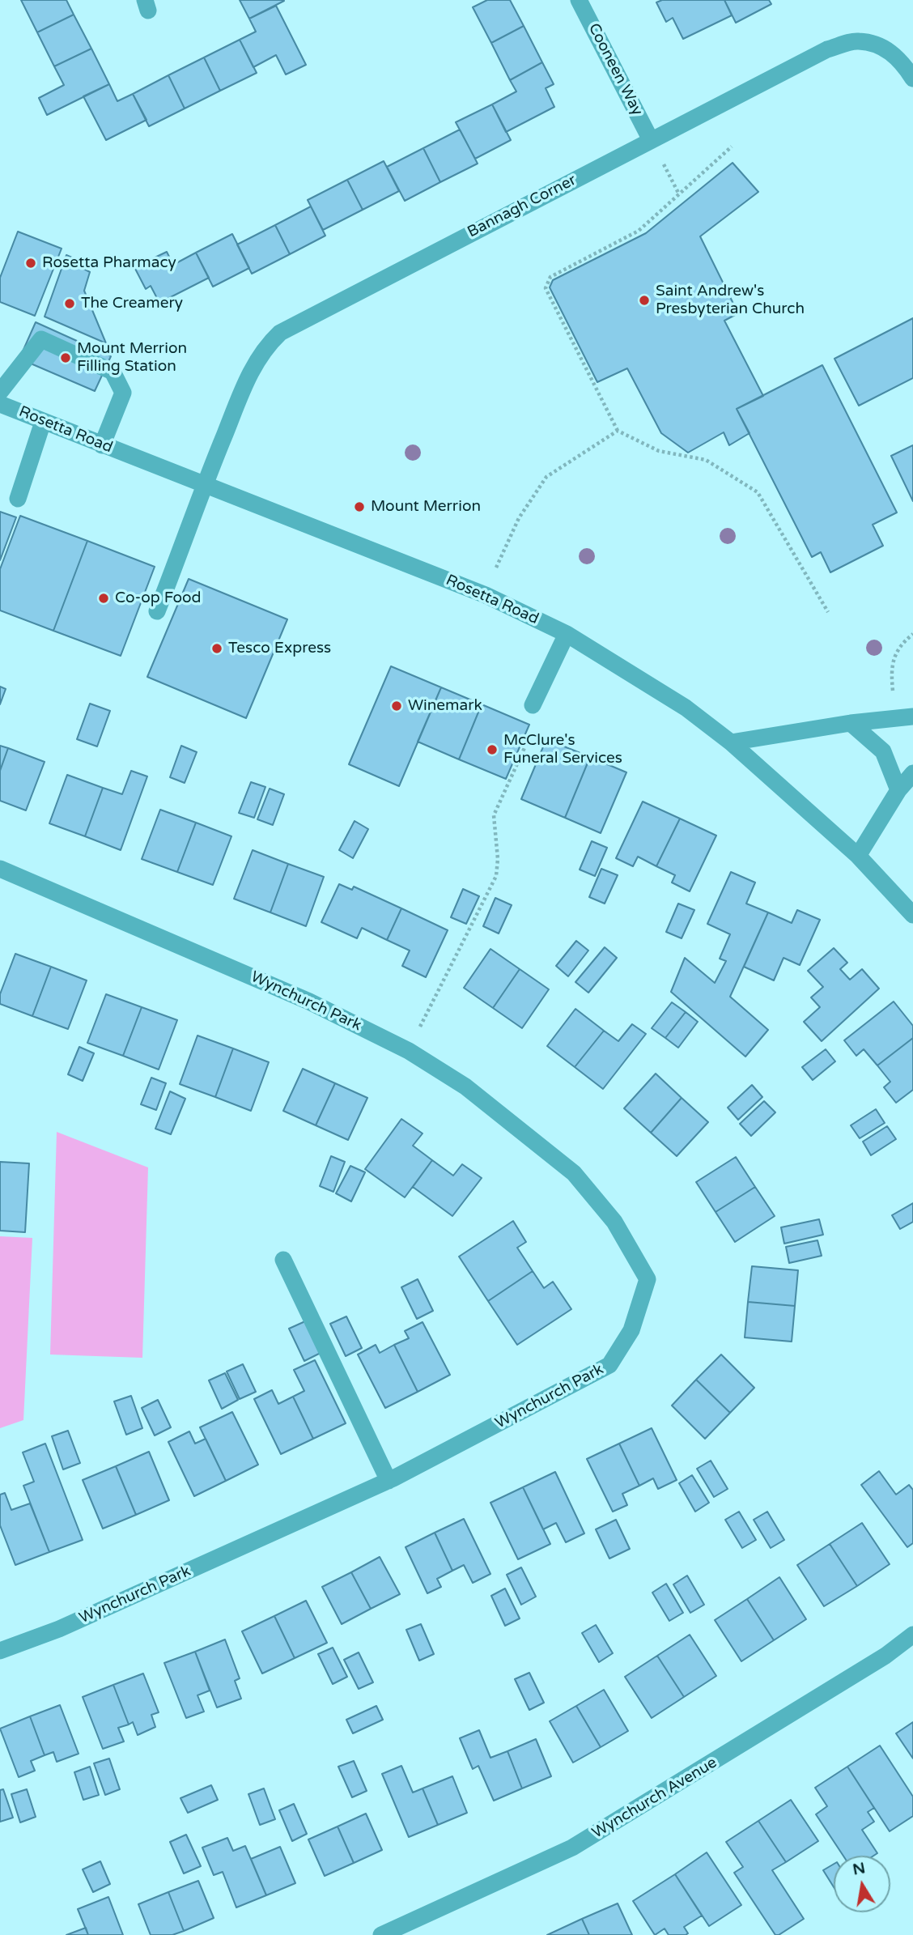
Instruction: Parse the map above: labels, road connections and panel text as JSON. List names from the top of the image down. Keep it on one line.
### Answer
{"streets":{"street":["Cooneen Way","Bannagh Corner","Rosetta Road","Wynchurch Park","Wynchurch Avenue"]},"crossings":[["Cooneen Way","Bannagh Corner"],["Bannagh Corner","Rosetta Road"]],"places":["Rosetta Pharmacy","Saint Andrew's Presbyterian Church","The Creamery","Mount Merrion Filling Station","Mount Merrion","Co-op Food","Tesco Express","Winemark","McClure's Funeral Services"],"north":"top"}
